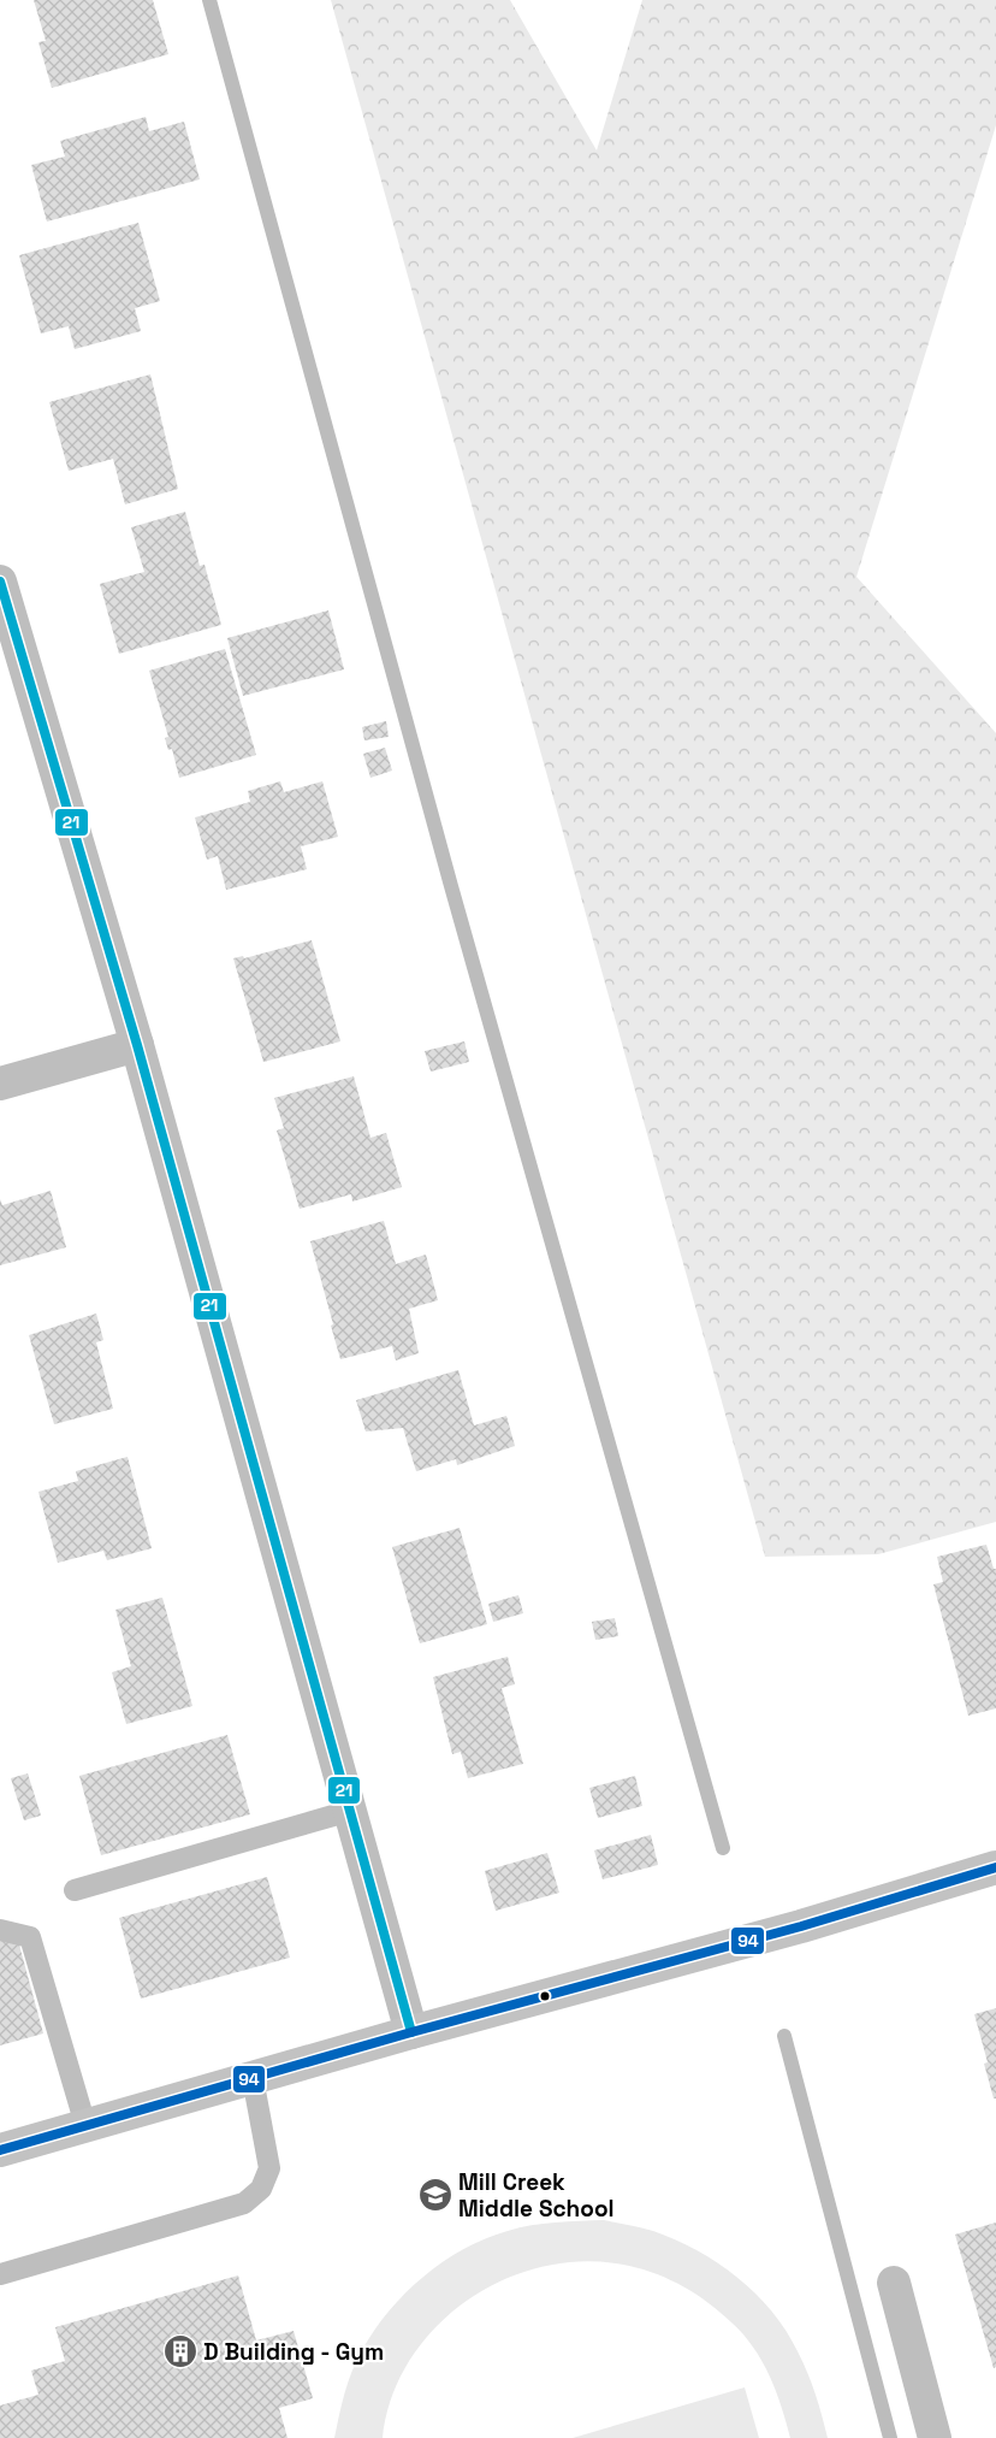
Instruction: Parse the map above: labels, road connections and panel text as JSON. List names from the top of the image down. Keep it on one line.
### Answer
{"places":{"school or university":["Mill Creek Middle School"],"building":["D Building - Gym"]},"lines":["transit line 21","transit line 94"]}
